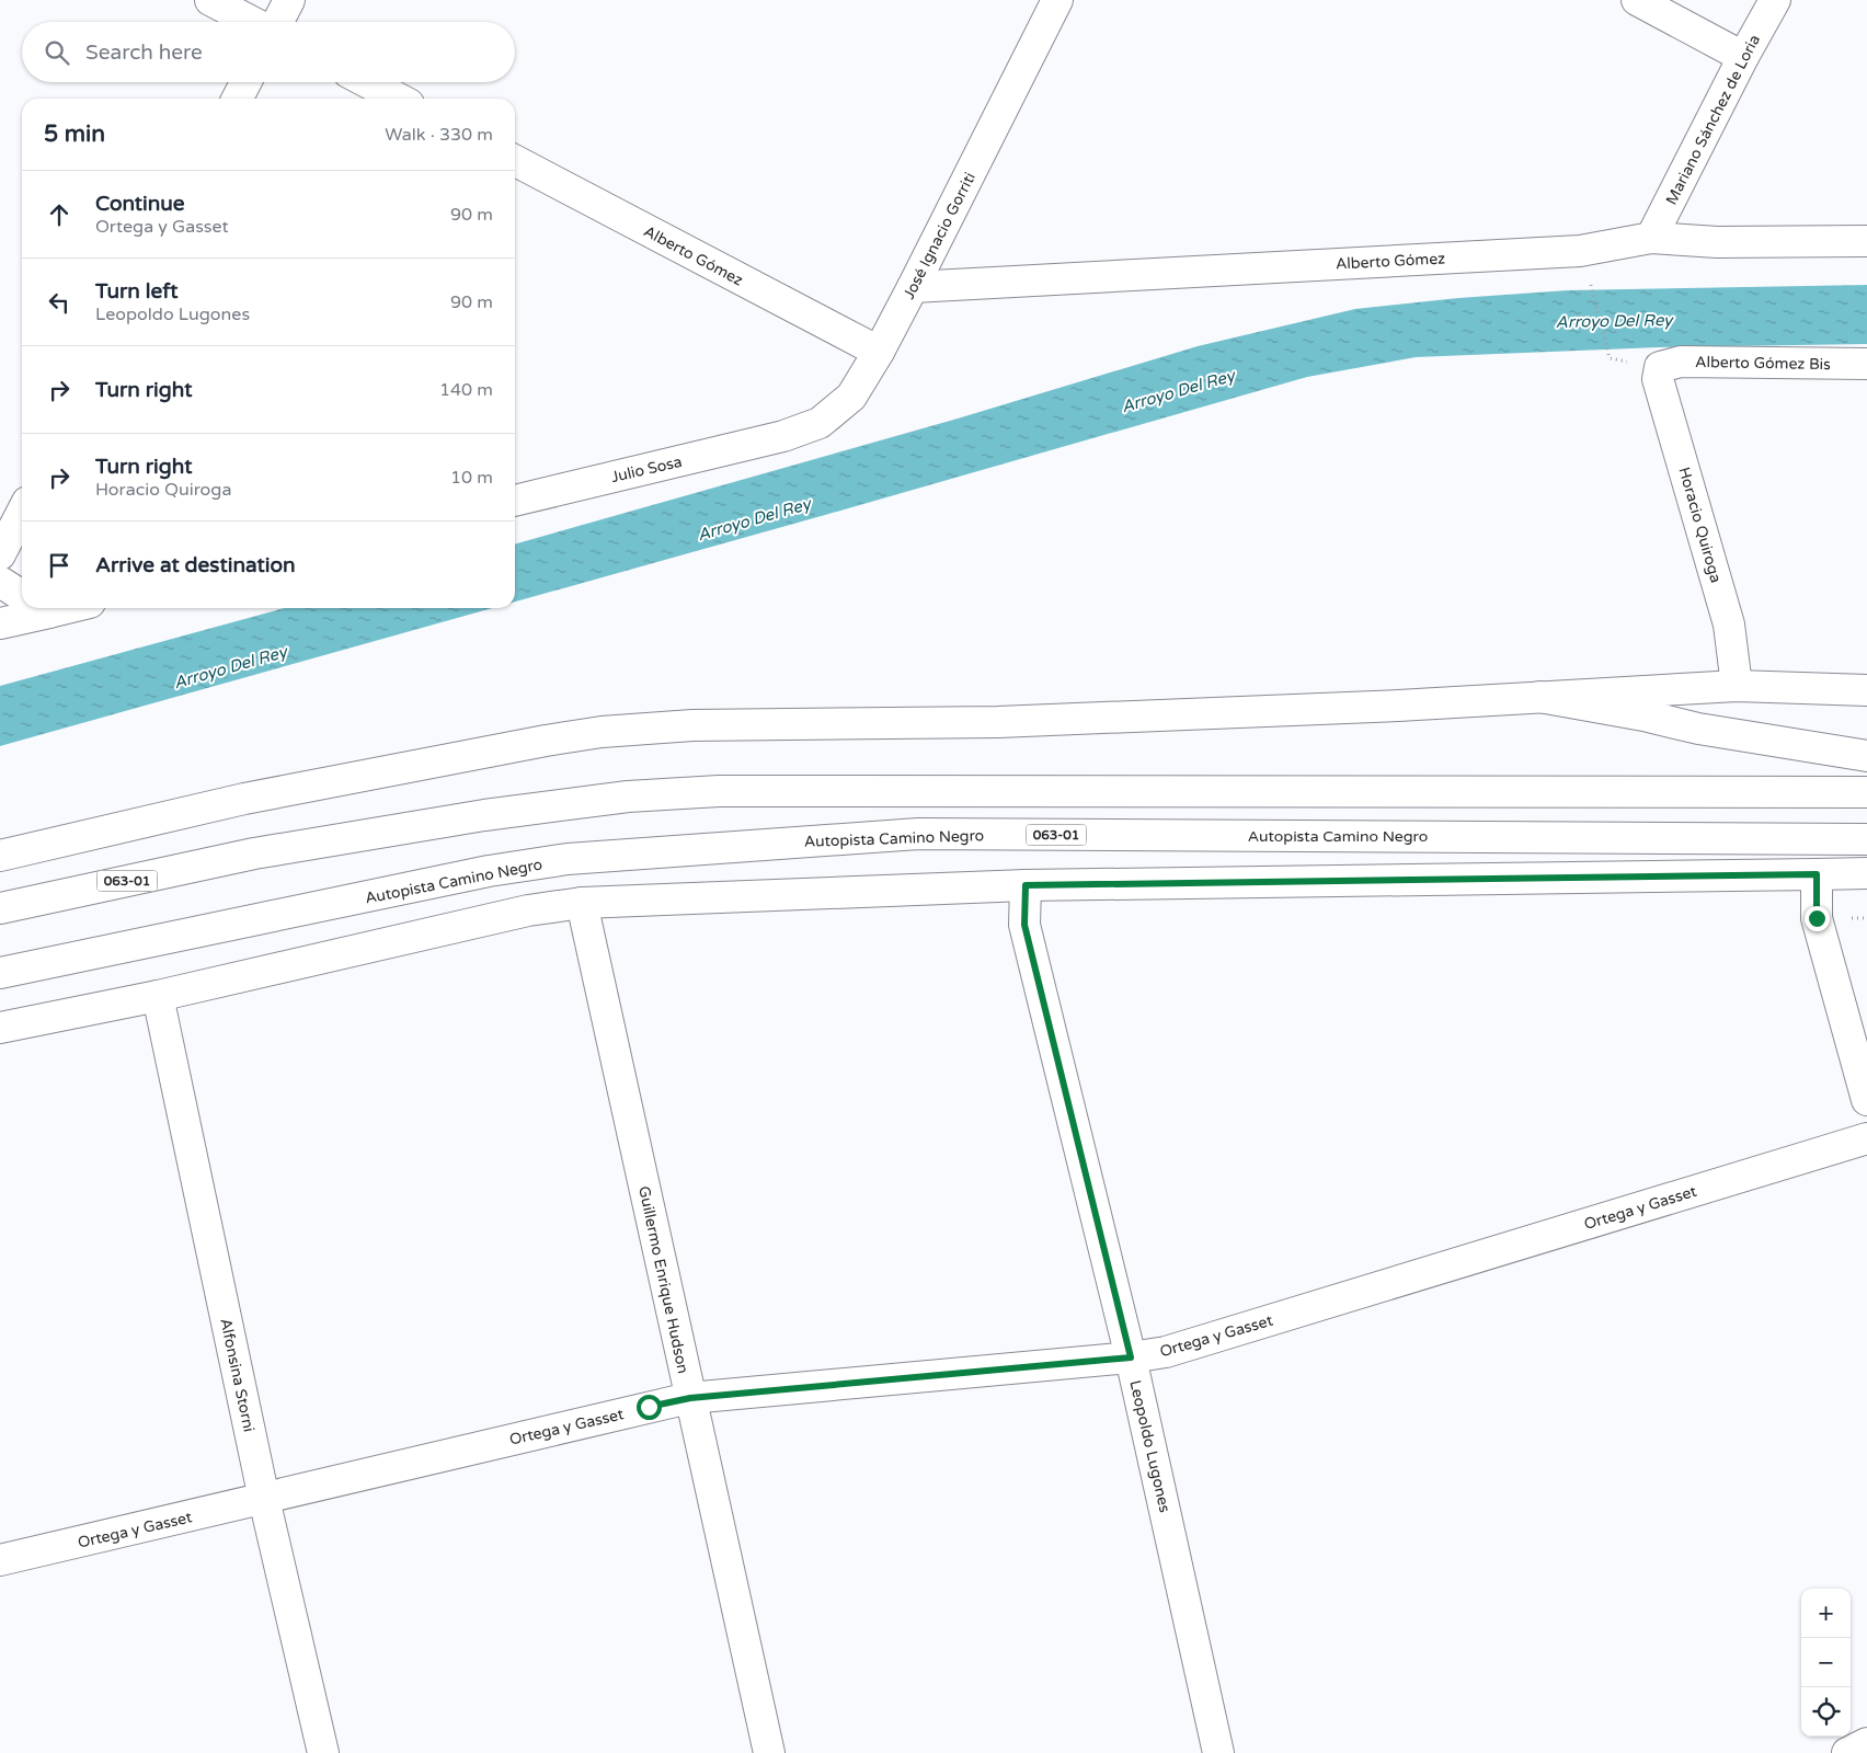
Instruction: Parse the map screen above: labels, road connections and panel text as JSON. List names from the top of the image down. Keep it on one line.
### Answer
{"streets":{"main road":["Mariano Sánchez de Loria","José Ignacio Gorriti","Alberto Gómez","Alberto Gómez Bis","Julio Sosa","Horacio Quiroga","063-01","Autopista Camino Negro","Ortega y Gasset","Guillermo Enrique Hudson","Alfonsina Storni","Leopoldo Lugones"]},"crossings":[["Mariano Sánchez de Loria","Alberto Gómez"],["José Ignacio Gorriti","Alberto Gómez"],["José Ignacio Gorriti","Julio Sosa"],["Alberto Gómez Bis","Horacio Quiroga"],["Ortega y Gasset","Guillermo Enrique Hudson"],["Ortega y Gasset","Alfonsina Storni"],["Ortega y Gasset","Leopoldo Lugones"]],"water":["Arroyo Del Rey"],"page":{"search":"Search here","heading":["5 min","Walk · 330 m"],"list":[["Continue","Ortega y Gasset","90 m"],["Turn left","Leopoldo Lugones","90 m"],["Turn right","140 m"],["Turn right","Horacio Quiroga","10 m"],"Arrive at destination"],"map_buttons":["+","−"]}}
